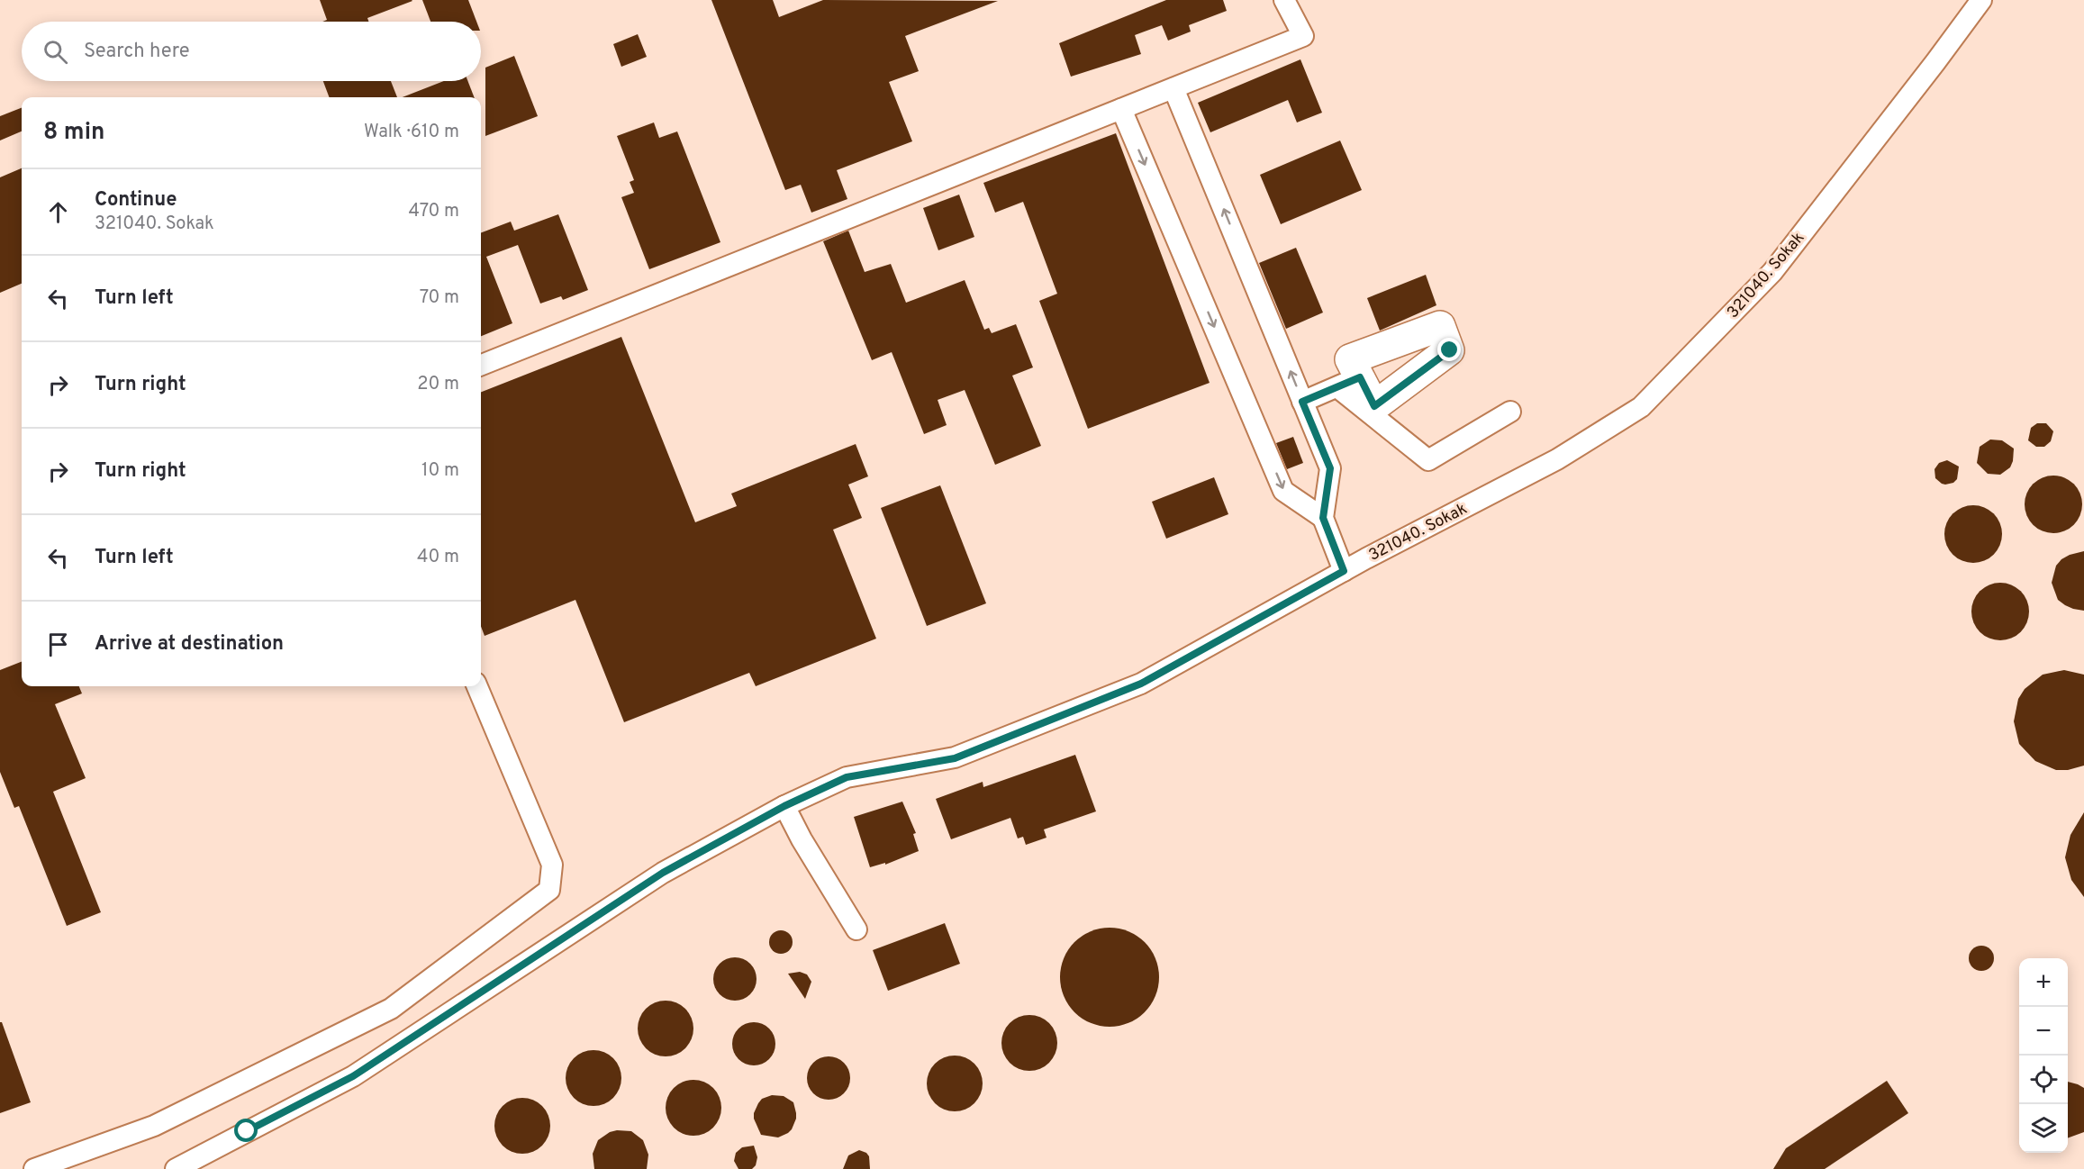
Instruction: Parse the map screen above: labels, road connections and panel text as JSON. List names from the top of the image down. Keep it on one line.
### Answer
{"streets":{"street":["321040. Sokak"]},"page":{"search":"Search here","heading":["8 min","Walk · 610 m"],"list":[["Continue","321040. Sokak","470 m"],["Turn left","70 m"],["Turn right","20 m"],["Turn right","10 m"],["Turn left","40 m"],"Arrive at destination"],"map_buttons":["+","−"]}}
